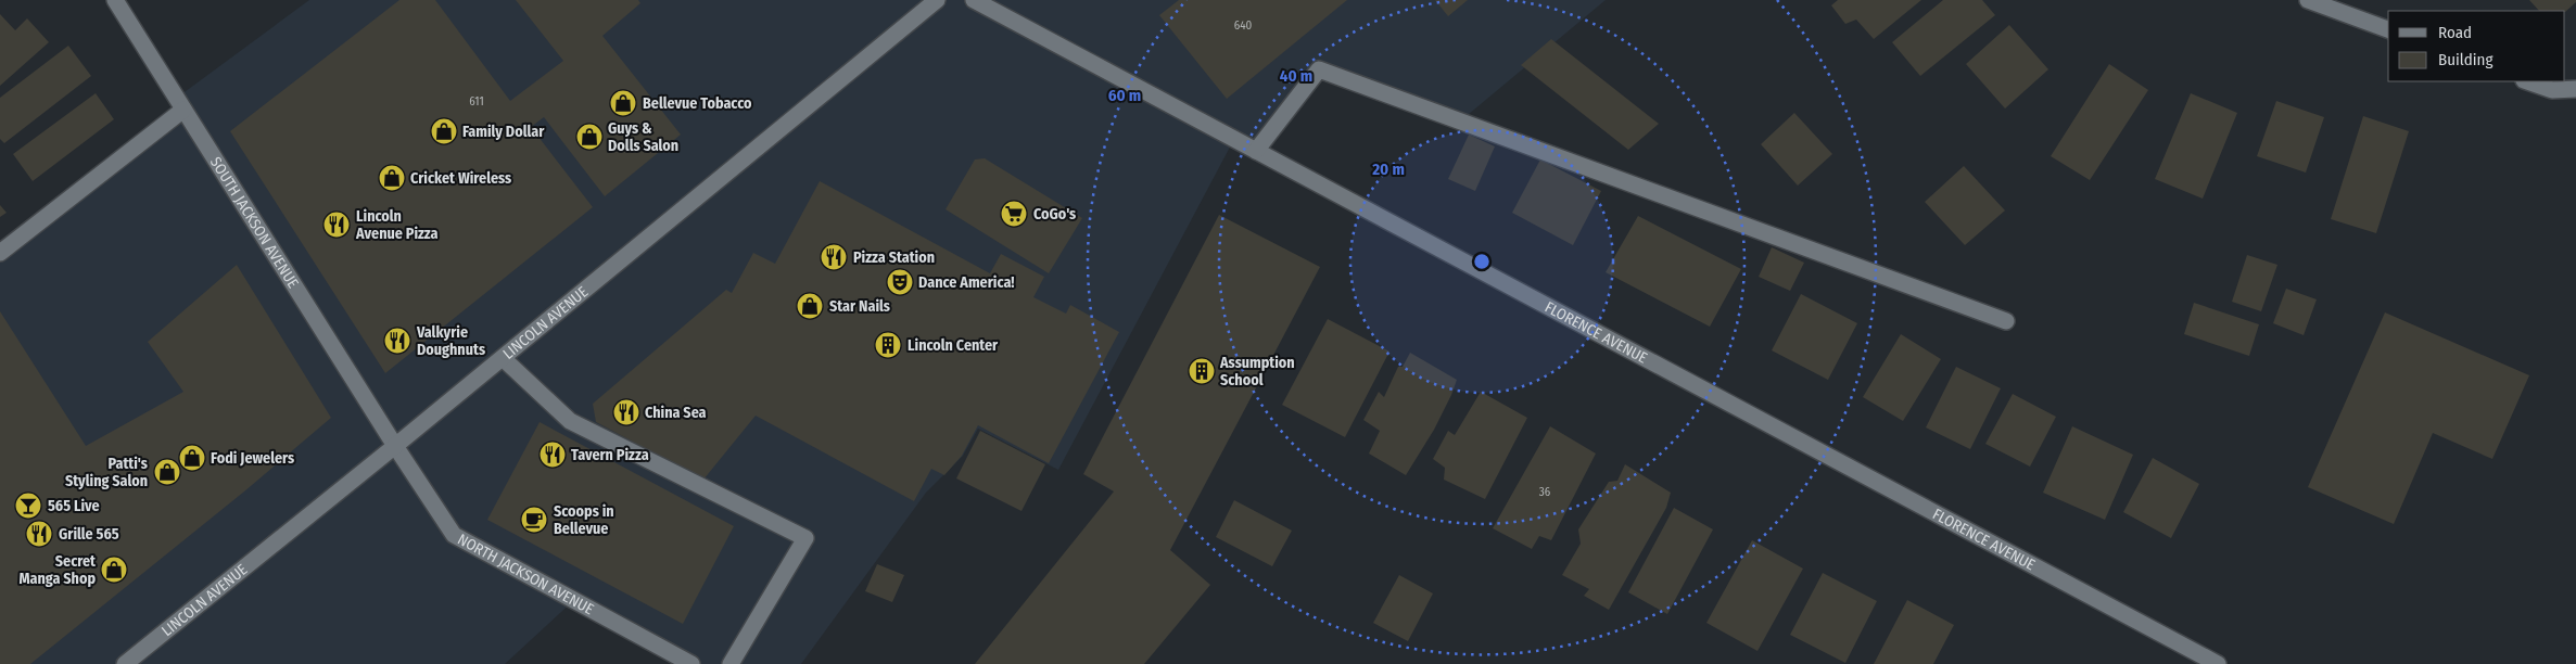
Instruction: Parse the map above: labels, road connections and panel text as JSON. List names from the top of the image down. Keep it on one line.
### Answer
{"streets":{"street":["SOUTH JACKSON AVENUE","LINCOLN AVENUE","FLORENCE AVENUE","NORTH JACKSON AVENUE"]},"crossings":[["SOUTH JACKSON AVENUE","LINCOLN AVENUE"],["SOUTH JACKSON AVENUE","NORTH JACKSON AVENUE"],["LINCOLN AVENUE","NORTH JACKSON AVENUE"]],"places":{"shop":["Bellevue Tobacco","Family Dollar","Guys & Dolls Salon","Cricket Wireless","Star Nails","Fodi Jewelers","Patti's Styling Salon","Secret Manga Shop"],"supermarket":["CoGo's"],"restaurant":["Lincoln Avenue Pizza","Pizza Station","Valkyrie Doughnuts","China Sea","Tavern Pizza","Grille 565"],"theatre":["Dance America!"],"building":["Lincoln Center","Assumption School"],"bar":["565 Live"],"cafe":["Scoops in Bellevue"]},"house_numbers":["640","611","36"],"legend":["Road","Building"],"rings":["40 m","60 m","20 m"]}
